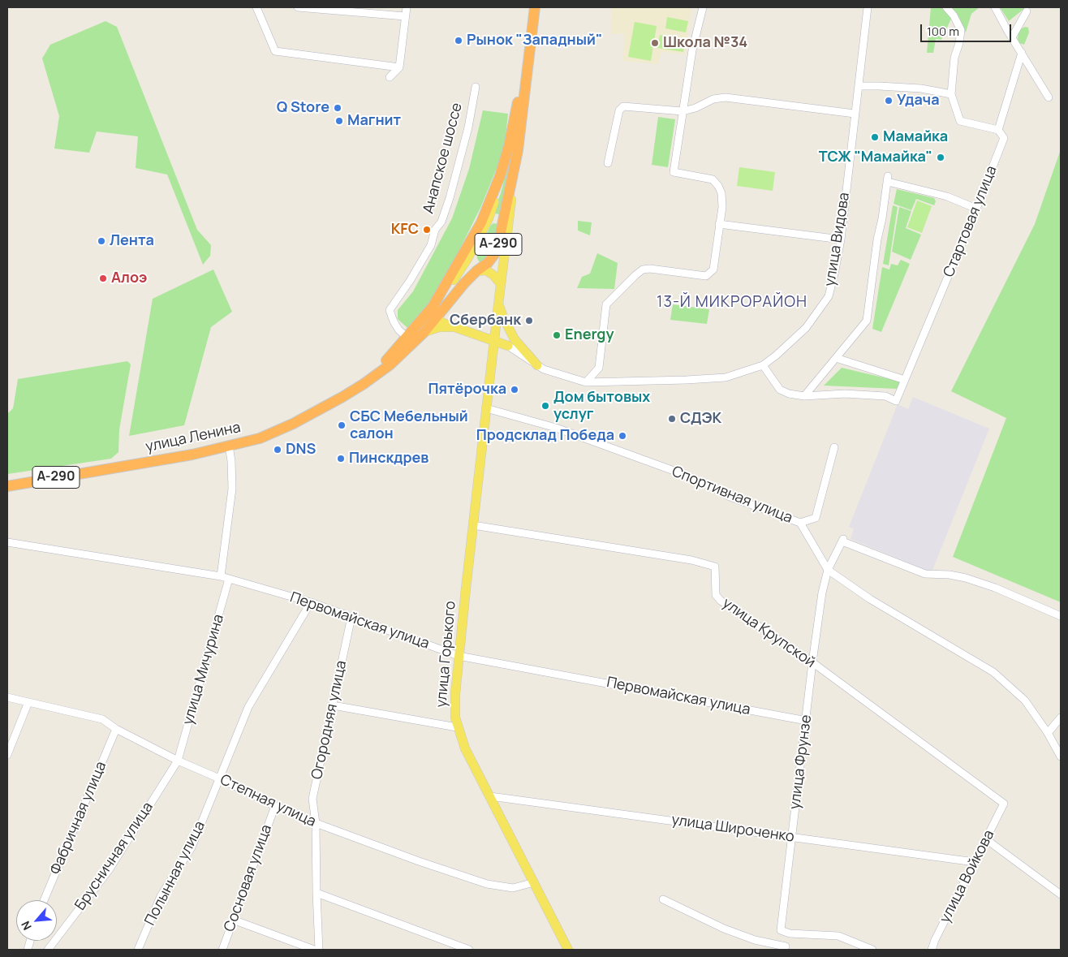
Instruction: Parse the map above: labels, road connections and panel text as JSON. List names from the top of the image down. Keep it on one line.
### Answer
{"streets":{"highway":["А-290","улица Ленина"],"main road":["улица Видова","улица Горького"],"street":["Анапское шоссе","Стартовая улица","Спортивная улица","Первомайская улица","улица Крупской","улица Мичурина","Огородняя улица","улица Фрунзе","Степная улица","Фабричная улица","улица Широченко","Брусничная улица","Полынная улица","улица Войкова","Сосновая улица"]},"crossings":[["Анапское шоссе","А-290"],["улица Видова","улица Горького"],["А-290","улица Ленина"],["Спортивная улица","улица Горького"],["Спортивная улица","улица Фрунзе"],["Первомайская улица","улица Горького"],["Первомайская улица","улица Мичурина"],["Первомайская улица","Огородняя улица"],["Первомайская улица","улица Фрунзе"],["Первомайская улица","Полынная улица"],["улица Крупской","улица Горького"],["улица Крупской","улица Фрунзе"],["улица Крупской","улица Войкова"],["улица Горького","Степная улица"],["улица Горького","улица Широченко"],["улица Мичурина","Степная улица"],["улица Мичурина","Брусничная улица"],["Огородняя улица","Степная улица"],["улица Фрунзе","улица Широченко"],["Степная улица","Фабричная улица"],["Степная улица","Брусничная улица"],["Степная улица","Полынная улица"],["Степная улица","Сосновая улица"],["улица Широченко","улица Войкова"]],"districts":["13-Й МИКРОРАЙОН"],"places":["Рынок \"Западный\"","Школа №34","Удача","Q Store","Магнит","Мамайка","ТСЖ \"Мамайка\"","KFC","Лента","Алоэ","Сбербанк","Energy","Пятёрочка","Дом бытовых услуг","СДЭК","СБС Мебельный салон","Продсклад Победа","DNS","Пинскдрев"],"scale_bar":"100 m","north":"bottom left"}
